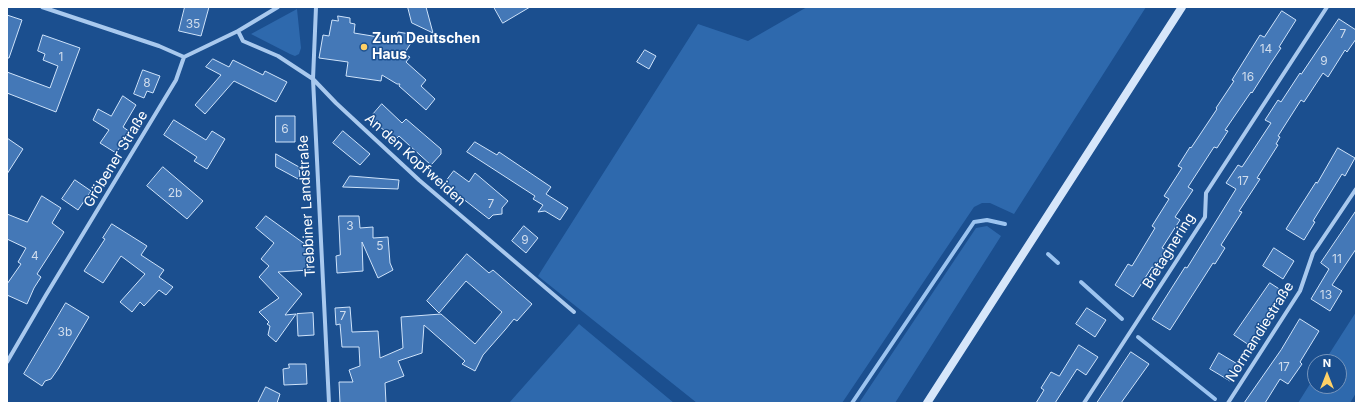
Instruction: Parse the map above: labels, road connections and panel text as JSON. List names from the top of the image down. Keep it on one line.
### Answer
{"streets":{"street":["Gröbener Straße","An den Kopfweiden","Trebbiner Landstraße","Bretagnering","Normandiestraße"]},"crossings":[["An den Kopfweiden","Trebbiner Landstraße"]],"places":["Zum Deutschen Haus"],"house_numbers":["35","7","14","1","9","16","8","6","17","2b","7","3","9","5","4","11","13","7","3b","17"],"north":"top"}
